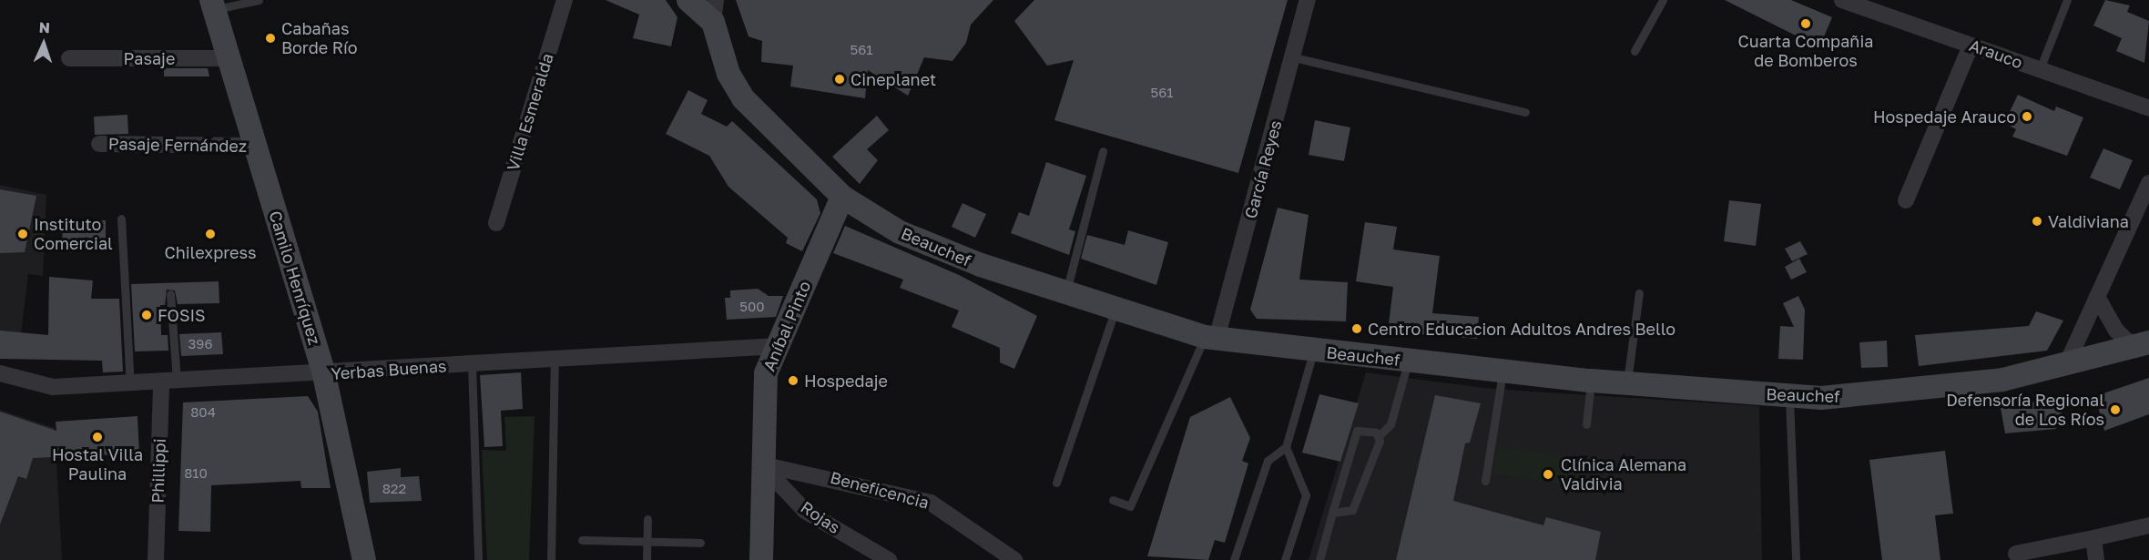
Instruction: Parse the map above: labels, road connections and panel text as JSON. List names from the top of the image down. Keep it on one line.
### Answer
{"streets":{"main road":["Beauchef","Camilo Henríquez","Aníbal Pinto"],"street":["Arauco","Pasaje","Villa Esmeralda","Pasaje Fernández","García Reyes","Yerbas Buenas","Phillippi","Beneficencia","Rojas"]},"crossings":[["Pasaje","Camilo Henríquez"],["Pasaje Fernández","Camilo Henríquez"],["García Reyes","Beauchef"],["Beauchef","Aníbal Pinto"],["Camilo Henríquez","Yerbas Buenas"],["Aníbal Pinto","Yerbas Buenas"],["Aníbal Pinto","Beneficencia"],["Aníbal Pinto","Rojas"],["Yerbas Buenas","Phillippi"],["Beneficencia","Rojas"]],"places":["Cuarta Compañia de Bomberos","Cabañas Borde Río","Cineplanet","Hospedaje Arauco","Valdiviana","Instituto Comercial","Chilexpress","FOSIS","Centro Educacion Adultos Andres Bello","Hospedaje","Defensoría Regional de Los Ríos","Hostal Villa Paulina","Clínica Alemana Valdivia"],"house_numbers":["561","561","500","396","804","810","822"],"north":"top"}
